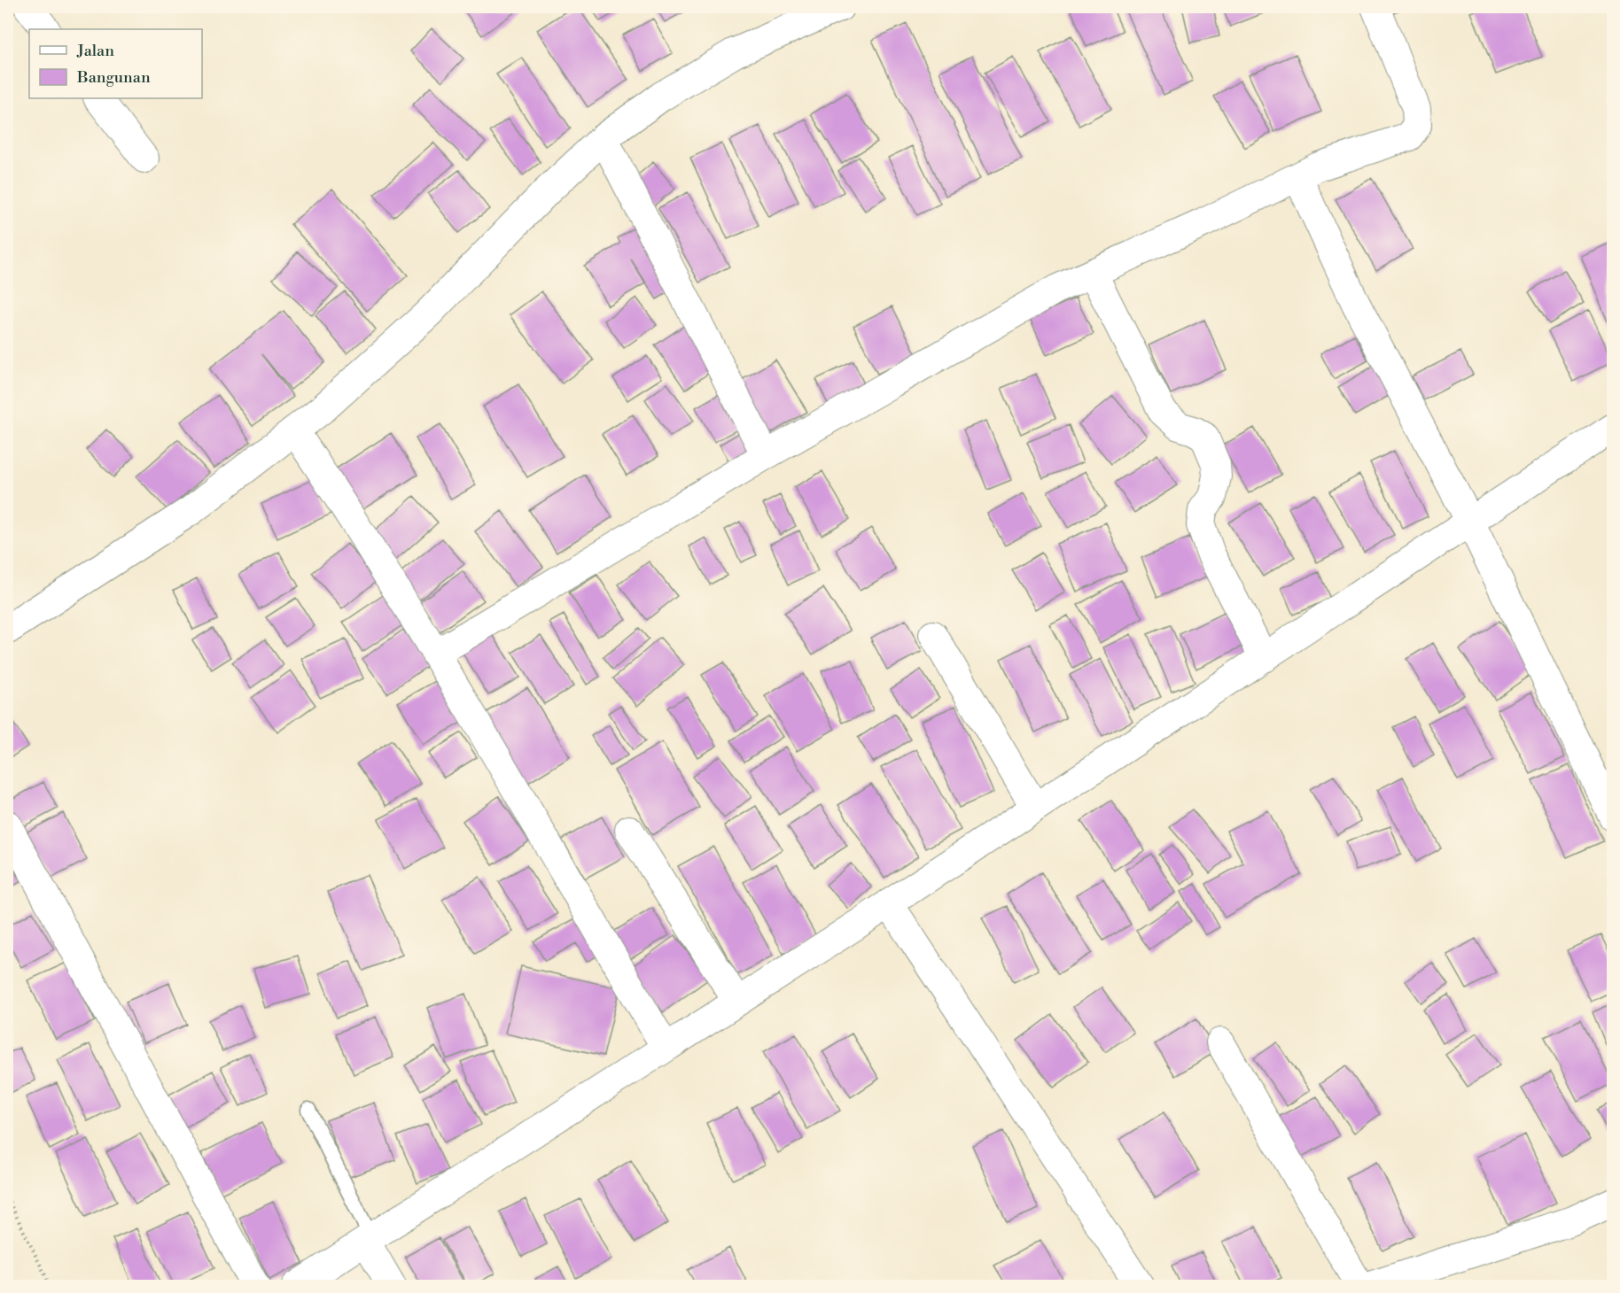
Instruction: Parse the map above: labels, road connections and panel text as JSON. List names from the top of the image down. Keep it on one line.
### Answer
{"legend":["Jalan","Bangunan"]}
